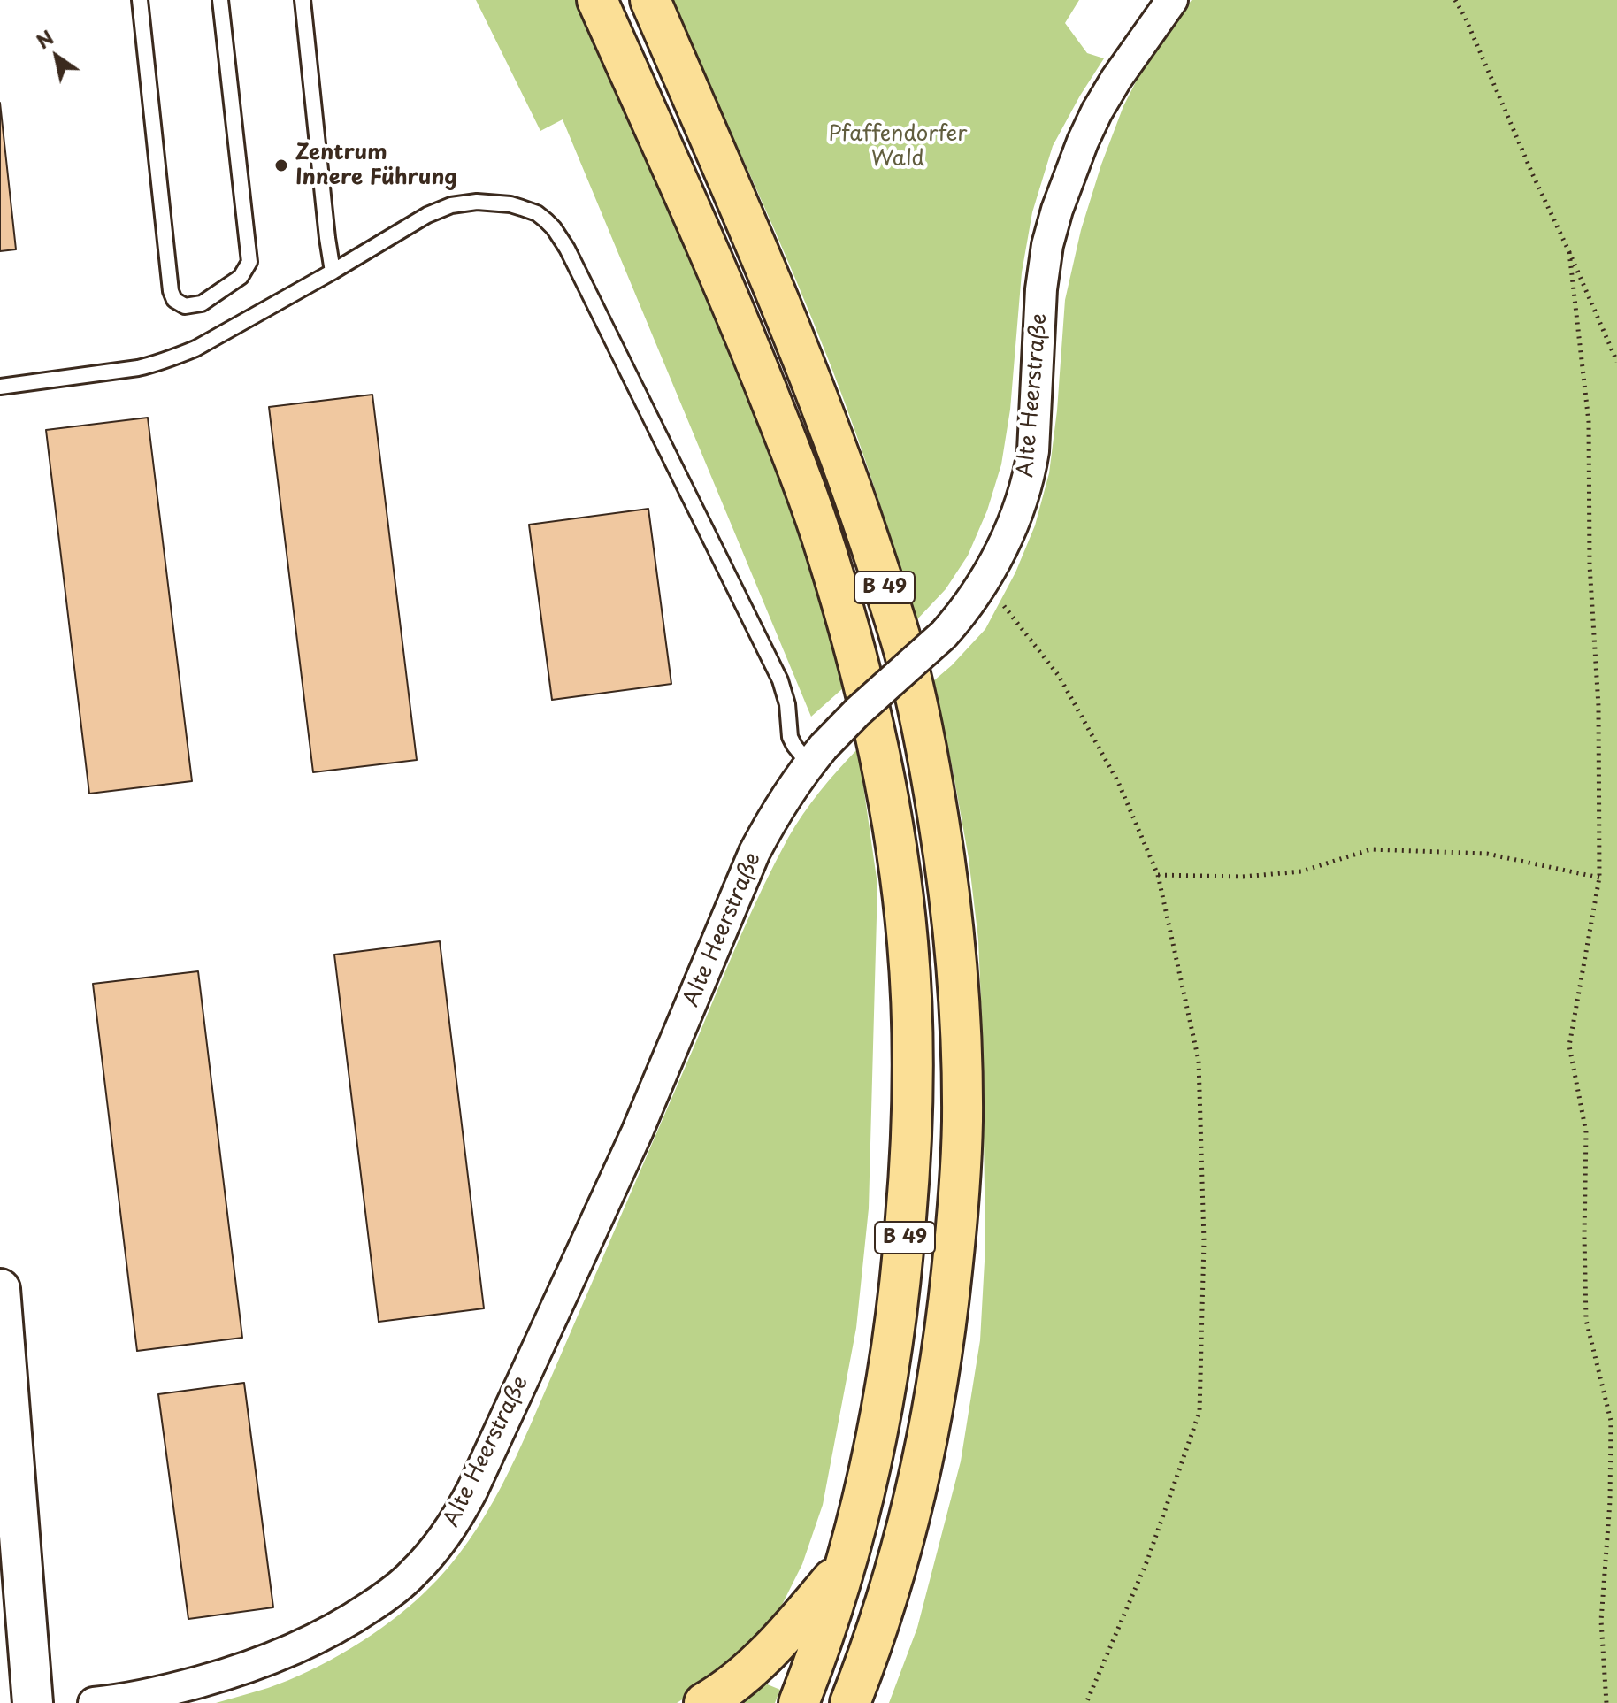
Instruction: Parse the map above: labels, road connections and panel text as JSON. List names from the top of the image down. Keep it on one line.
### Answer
{"streets":{"highway":["B 49"],"street":["Alte Heerstraße"]},"parks":["Pfaffendorfer Wald"],"places":["Zentrum Innere Führung"],"north":"top left"}
